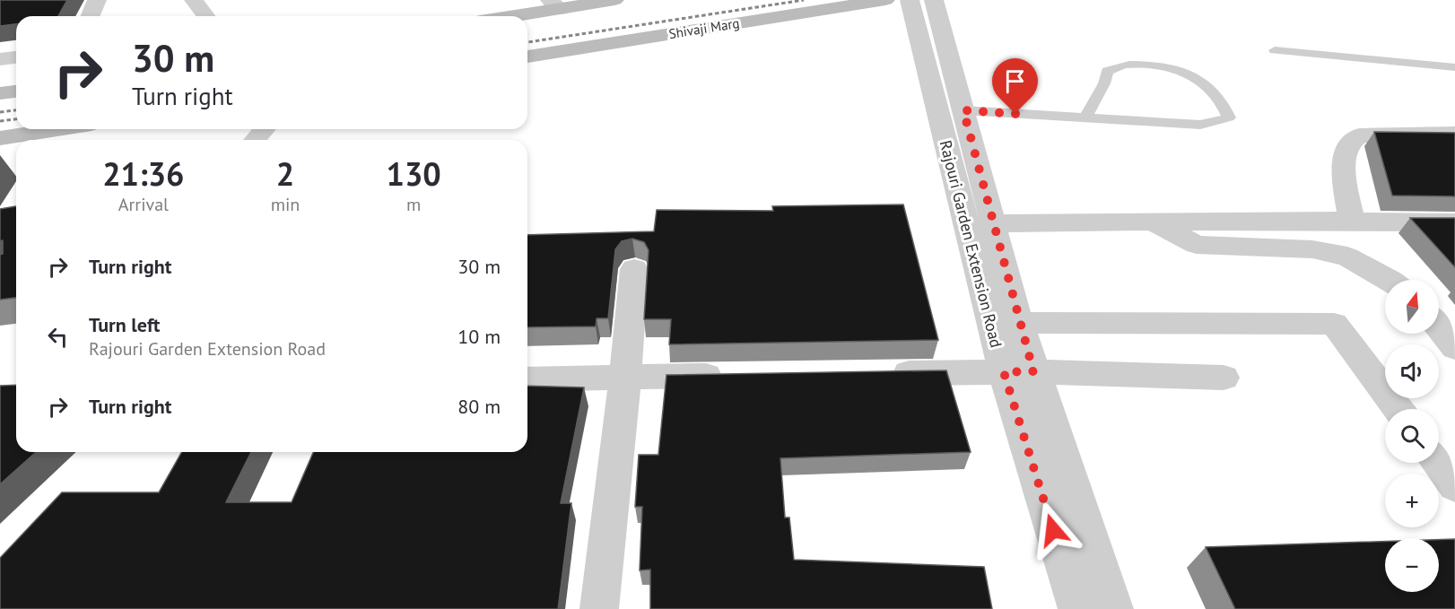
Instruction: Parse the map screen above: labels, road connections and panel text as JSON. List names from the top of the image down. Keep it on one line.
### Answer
{"streets":{"main road":["Shivaji Marg"],"street":["Rajouri Garden Extension Road"]},"north":"top","page":{"turn":["30 m","Turn right"],"eta":["21:36","Arrival","2","min","130","m"],"list":[{"name":"Turn right","value":"30 m"},{"name":"Turn left","note":"Rajouri Garden Extension Road","value":"10 m"},{"name":"Turn right","value":"80 m"}],"map_buttons":["+","−"]}}
